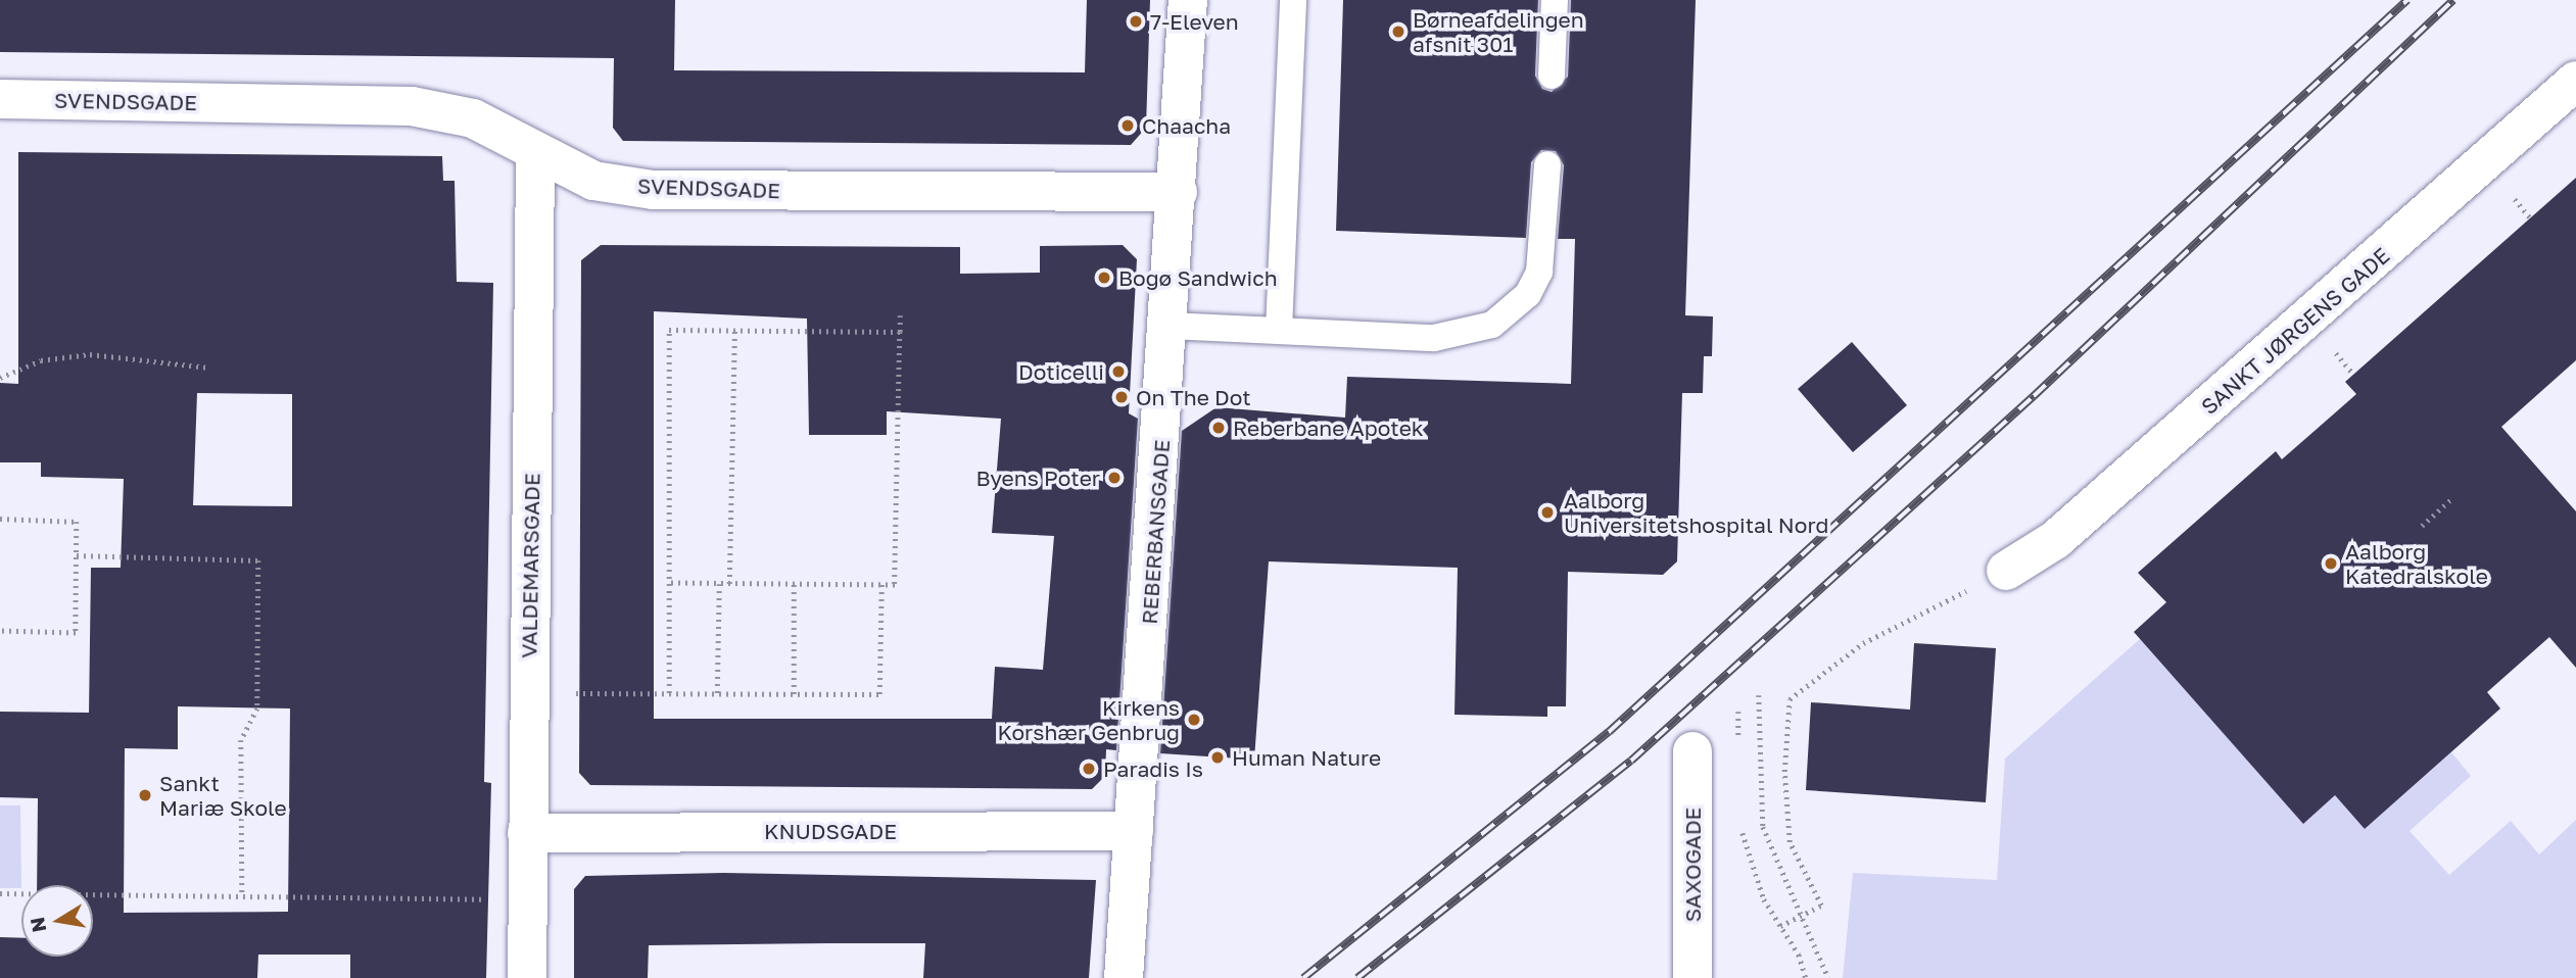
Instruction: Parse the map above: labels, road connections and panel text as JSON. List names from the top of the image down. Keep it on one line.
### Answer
{"streets":{"street":["SVENDSGADE","SANKT JØRGENS GADE","REBERBANSGADE","VALDEMARSGADE","KNUDSGADE","SAXOGADE"]},"crossings":[["SVENDSGADE","REBERBANSGADE"],["SVENDSGADE","VALDEMARSGADE"],["REBERBANSGADE","KNUDSGADE"],["VALDEMARSGADE","KNUDSGADE"]],"places":["7-Eleven","Børneafdelingen afsnit 301","Chaacha","Bogø Sandwich","Doticelli","On The Dot","Reberbane Apotek","Byens Poter","Aalborg Universitetshospital Nord","Aalborg Katedralskole","Kirkens Korshær Genbrug","Human Nature","Paradis Is","Sankt Mariæ Skole"],"north":"left"}
